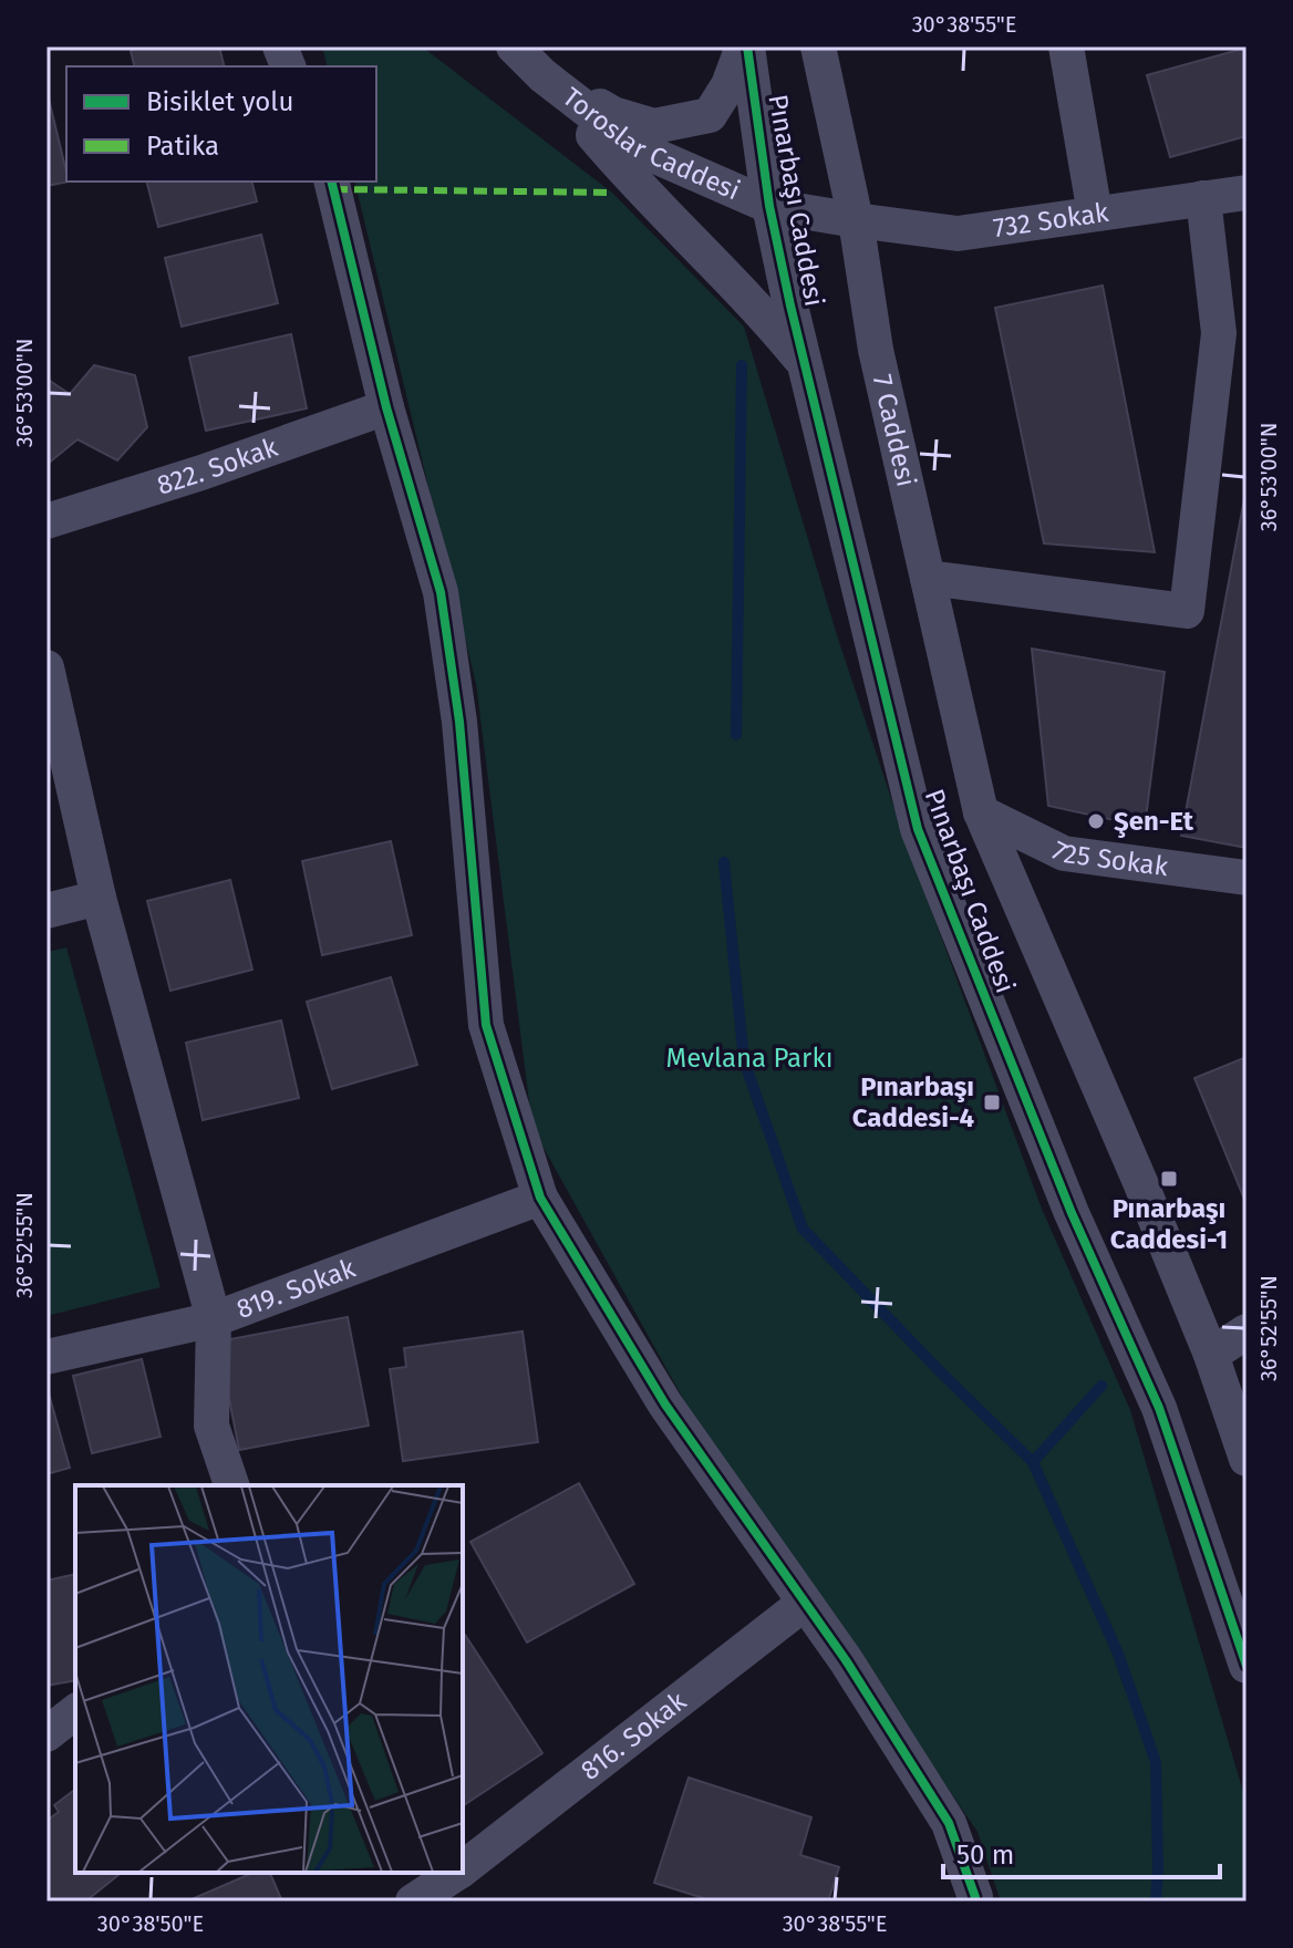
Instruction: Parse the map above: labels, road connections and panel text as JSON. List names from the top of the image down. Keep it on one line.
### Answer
{"streets":{"street":["Toroslar Caddesi","Pınarbaşı Caddesi","732 Sokak","7 Caddesi","822. Sokak","725 Sokak","819. Sokak","816. Sokak"]},"crossings":[["Toroslar Caddesi","Pınarbaşı Caddesi"],["Toroslar Caddesi","732 Sokak"],["Toroslar Caddesi","7 Caddesi"],["Pınarbaşı Caddesi","7 Caddesi"],["Pınarbaşı Caddesi","725 Sokak"],["732 Sokak","7 Caddesi"],["7 Caddesi","725 Sokak"]],"parks":["Mevlana Parkı"],"places":{"other":["Şen-Et"],"transit":["Pınarbaşı Caddesi-4","Pınarbaşı Caddesi-1"]},"legend":["Bisiklet yolu","Patika"],"scale_bar":"50 m","coordinates":["30°38'55\"E","36°53'00\"N","36°52'55\"N","30°38'50\"E"]}
